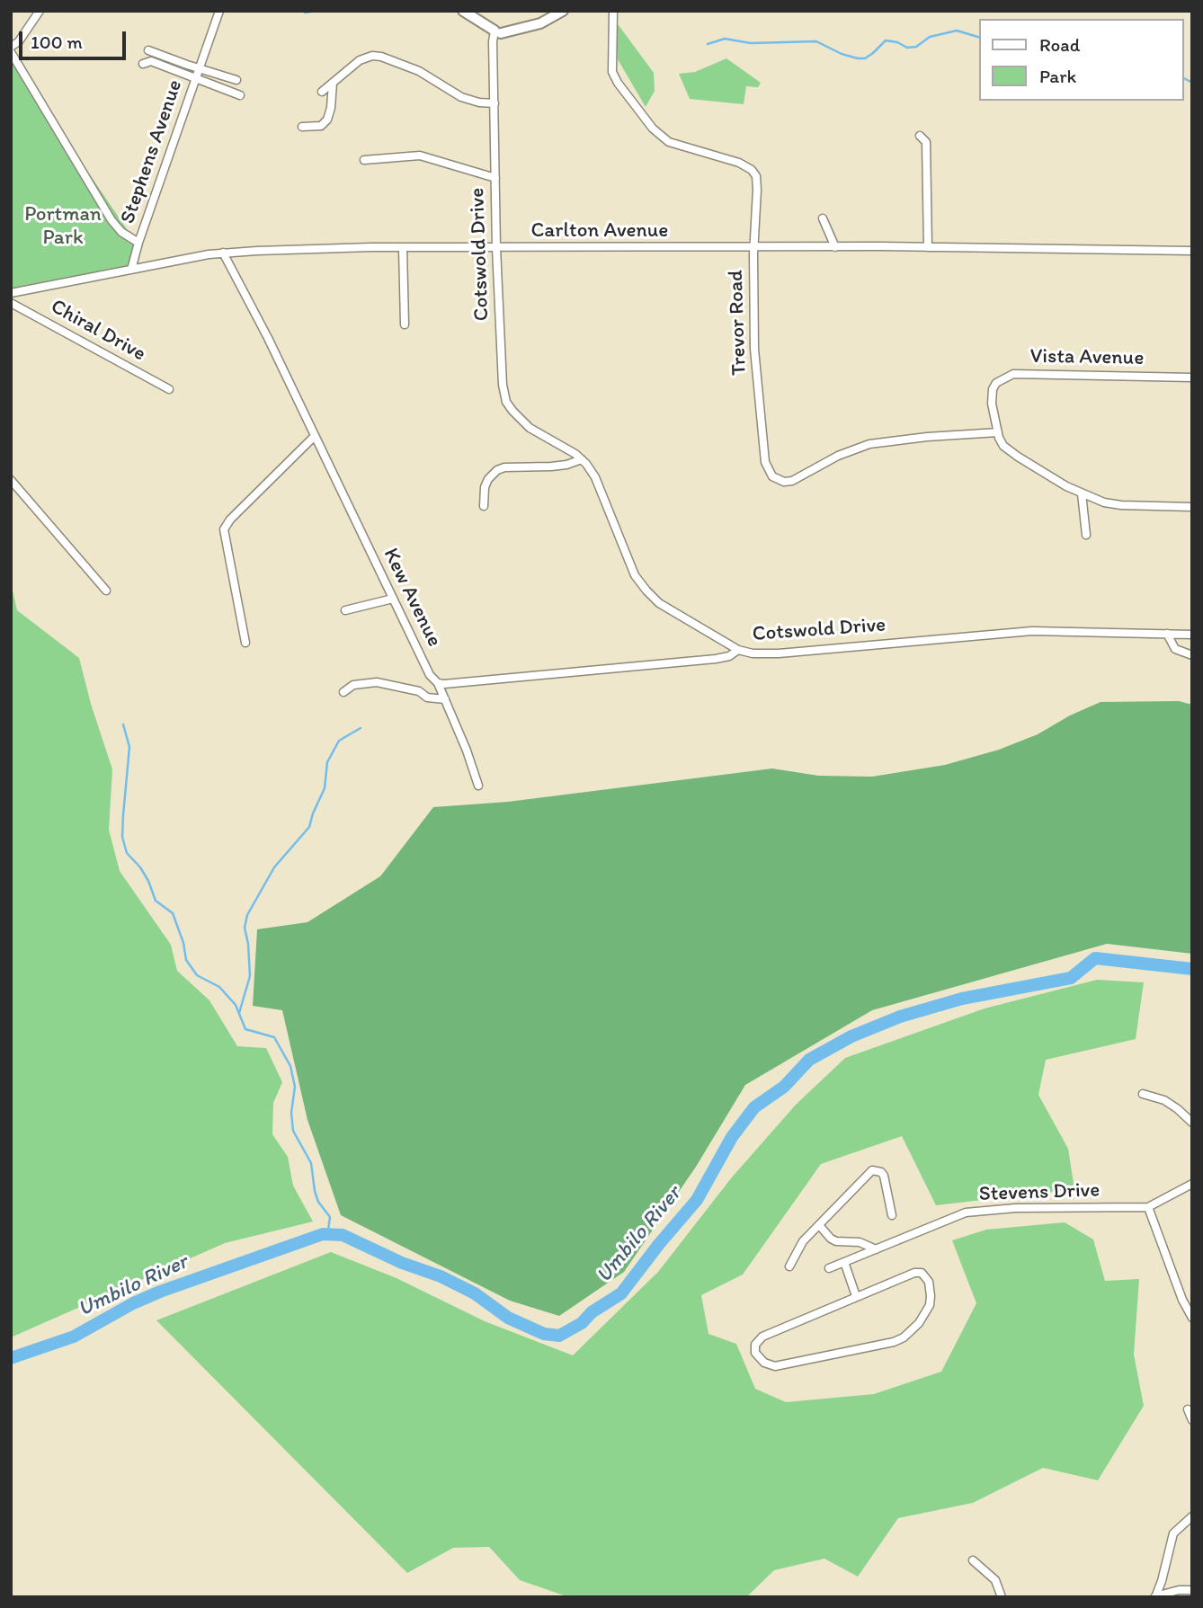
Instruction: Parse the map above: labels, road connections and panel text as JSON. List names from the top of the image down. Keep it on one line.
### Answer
{"streets":{"street":["Stephens Avenue","Carlton Avenue","Cotswold Drive","Trevor Road","Chiral Drive","Vista Avenue","Kew Avenue","Stevens Drive"]},"crossings":[["Stephens Avenue","Carlton Avenue"],["Carlton Avenue","Cotswold Drive"],["Carlton Avenue","Trevor Road"],["Carlton Avenue","Kew Avenue"],["Trevor Road","Vista Avenue"]],"water":["Umbilo River"],"parks":["Portman Park"],"legend":["Road","Park"],"scale_bar":"100 m"}
